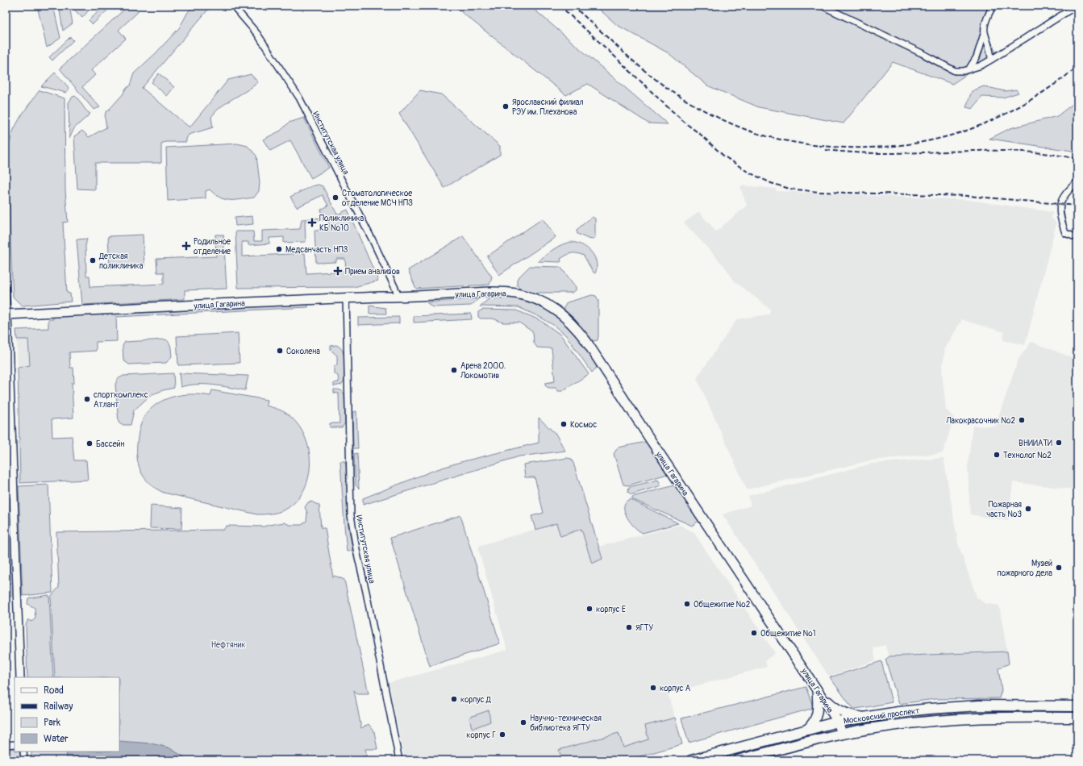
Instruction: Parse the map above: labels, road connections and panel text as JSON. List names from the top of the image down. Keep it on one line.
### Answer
{"streets":{"main road":["улица Гагарина","Московский проспект"],"street":["Институтская улица"]},"crossings":[["Институтская улица","улица Гагарина"],["улица Гагарина","Московский проспект"]],"parks":["Нефтяник"],"places":{"other":["Ярославский филиал РЭУ им. Плеханова","Стоматологическое отделение МСЧ НПЗ","Медсанчасть НПЗ","Детская поликлиника","Соколена","Арена 2000. Локомотив","спорткомплекс Атлант","Лакокрасочник №2","Космос","ВНИИАТИ","Бассейн","Технолог №2","Пожарная часть №3","Музей пожарного дела","Общежитие №2","корпус Е","ЯГТУ","Общежитие №1","корпус А","корпус Д","Научно-техническая библиотека ЯГТУ","корпус Г"],"health":["Поликлиника КБ No10","Родильное отделение","Прием анализов"]},"legend":["Road","Railway","Park","Water"]}
